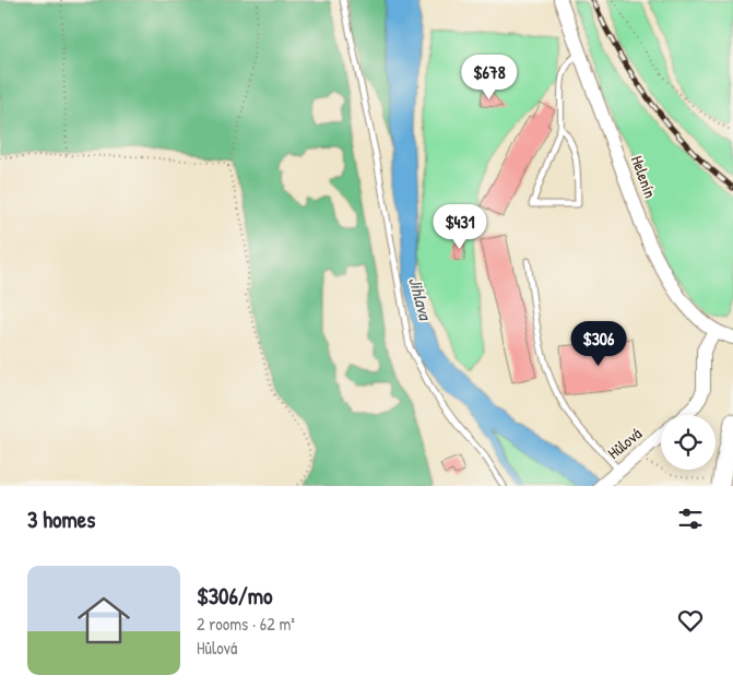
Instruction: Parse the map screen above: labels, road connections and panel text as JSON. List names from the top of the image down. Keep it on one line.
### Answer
{"streets":{"street":["Helenín","Hůlová"]},"water":["Jihlava"],"page":{"price":["$678","$431","$306"],"heading":"3 homes","list":[{"name":"$306/mo","note":"2 rooms · 62 m² · Hůlová"}]}}
